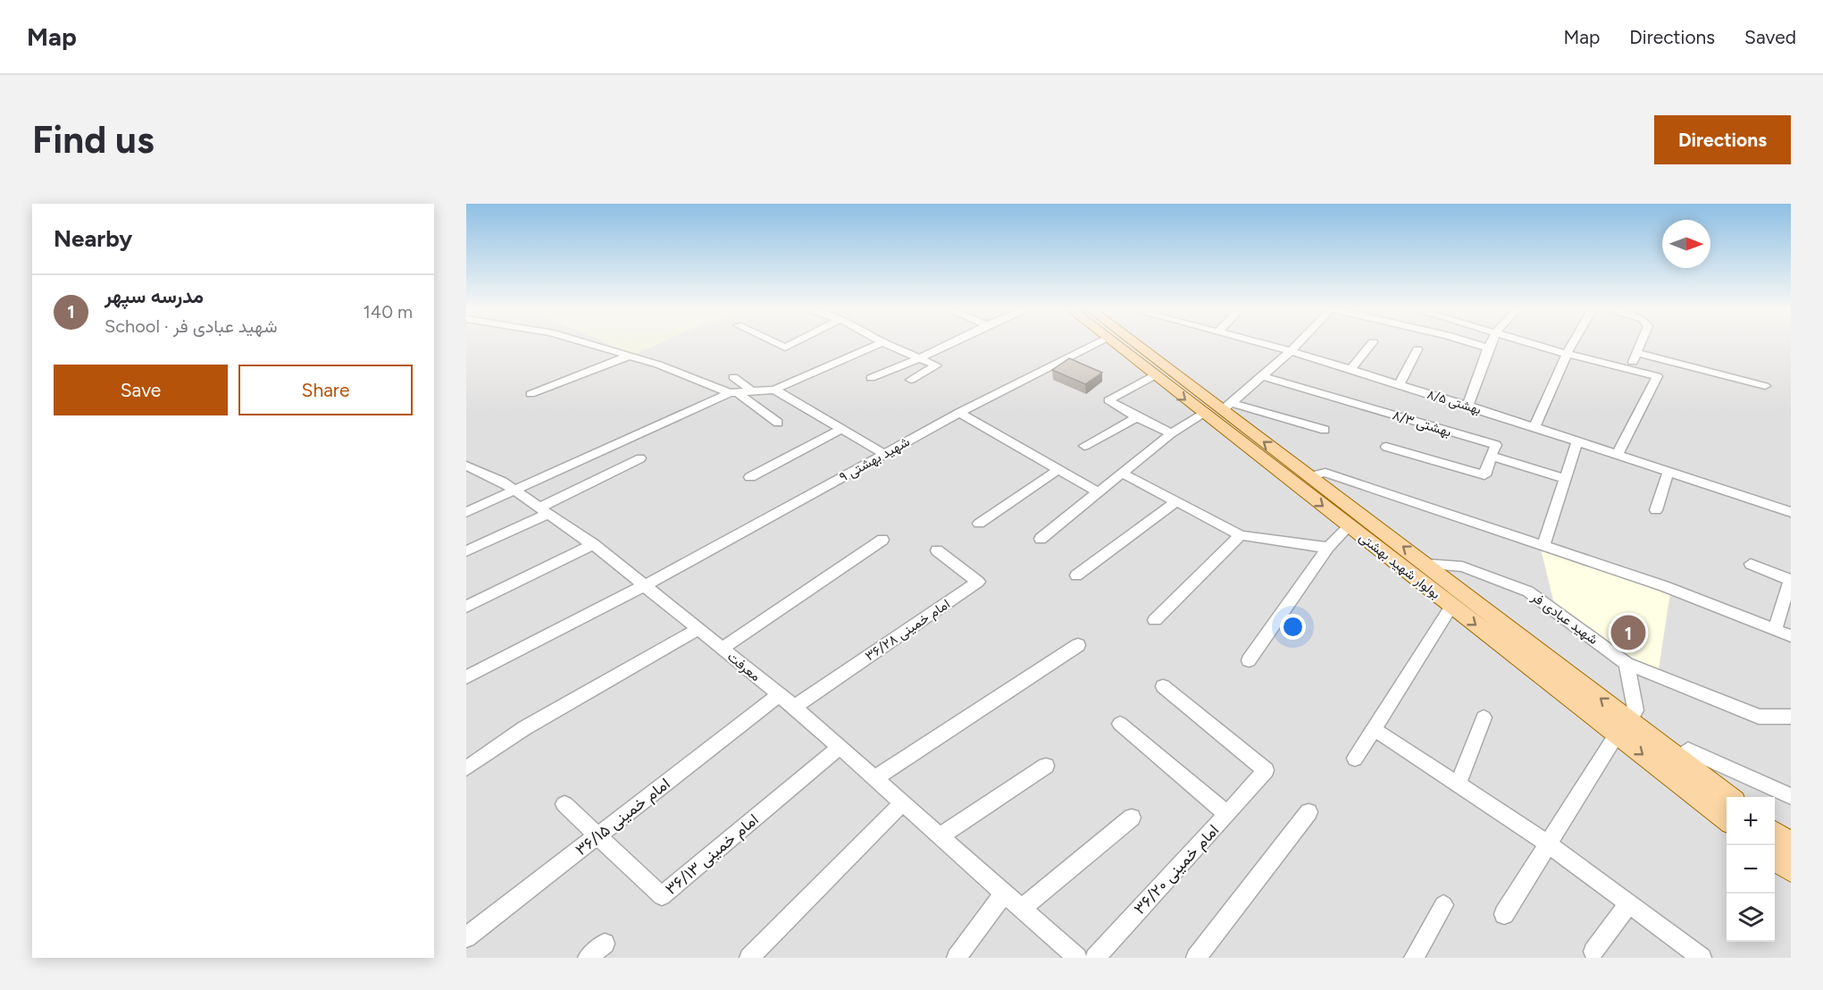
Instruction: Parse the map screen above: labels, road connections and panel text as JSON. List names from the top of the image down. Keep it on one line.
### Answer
{"streets":{"main road":["بولوار شهید بهشتی"],"street":["بهشتی ۸/۵","بهشتی ۸/۳","شهید بهشتی ۹","شهید عبادی فر","امام خمینی ۳۶/۲۸","معرفت","امام خمینی ۳۶/۱۵","امام خمینی ۳۶/۱۳","امام خمینی ۳۶/۲۰"]},"crossings":[["شهید بهشتی ۹","معرفت"],["بولوار شهید بهشتی","شهید عبادی فر"],["امام خمینی ۳۶/۲۸","معرفت"],["معرفت","امام خمینی ۳۶/۱۵"],["معرفت","امام خمینی ۳۶/۱۳"],["امام خمینی ۳۶/۱۵","امام خمینی ۳۶/۱۳"]],"north":"right","page":{"header":"Map","nav":["Map","Directions","Saved"],"buttons":["Directions",["Save","Share"]],"title":"Find us","heading":"Nearby","list":[{"mark":"1","name":"مدرسه سپهر","note":"School · شهید عبادی فر","value":"140 m"}],"pins":"1","map_buttons":["+","−"]}}
